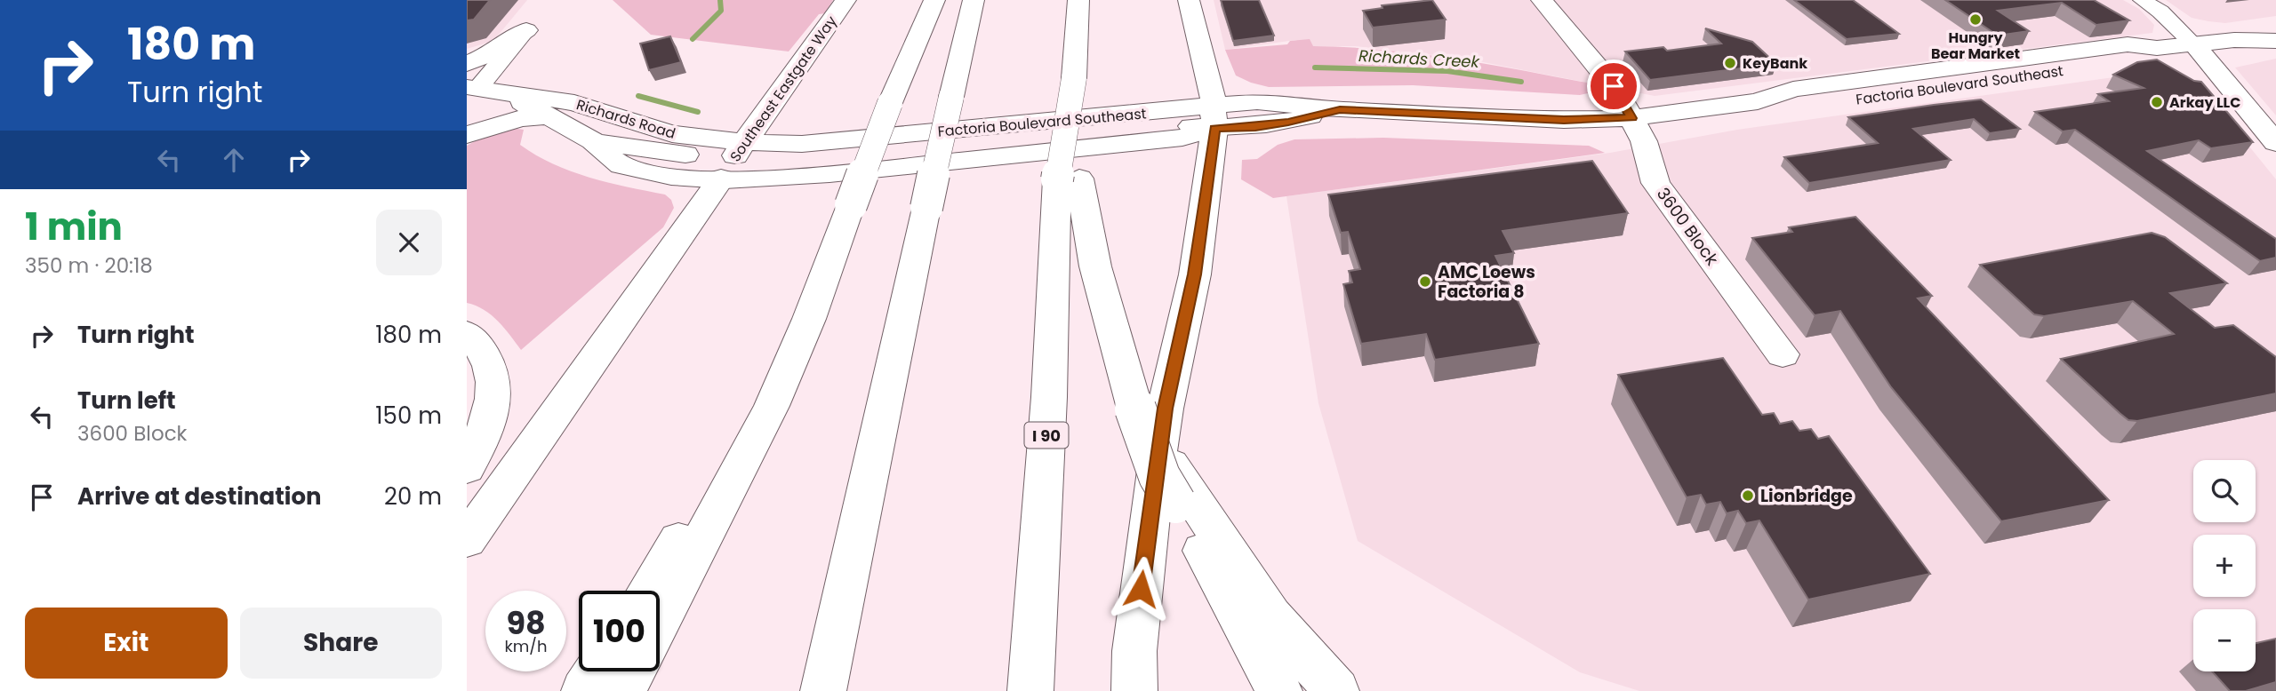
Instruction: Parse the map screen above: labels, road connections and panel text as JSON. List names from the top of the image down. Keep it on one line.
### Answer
{"streets":{"main road":["Factoria Boulevard Southeast","Southeast Eastgate Way","Richards Road","3600 Block","I 90"]},"crossings":[["Factoria Boulevard Southeast","Southeast Eastgate Way"],["Factoria Boulevard Southeast","Richards Road"],["Factoria Boulevard Southeast","3600 Block"],["Southeast Eastgate Way","Richards Road"]],"water":["Richards Creek"],"places":["Hungry Bear Market","KeyBank","Arkay LLC","AMC Loews Factoria 8","Lionbridge"],"page":{"turn":["180 m","Turn right"],"heading":["1 min","350 m · 20:18"],"list":[{"name":"Turn right","value":"180 m"},{"name":"Turn left","note":"3600 Block","value":"150 m"},{"name":"Arrive at destination","value":"20 m"}],"map_buttons":["+","−"],"speed":"98 km/h","limit":"100","buttons":["Exit","Share"]}}
